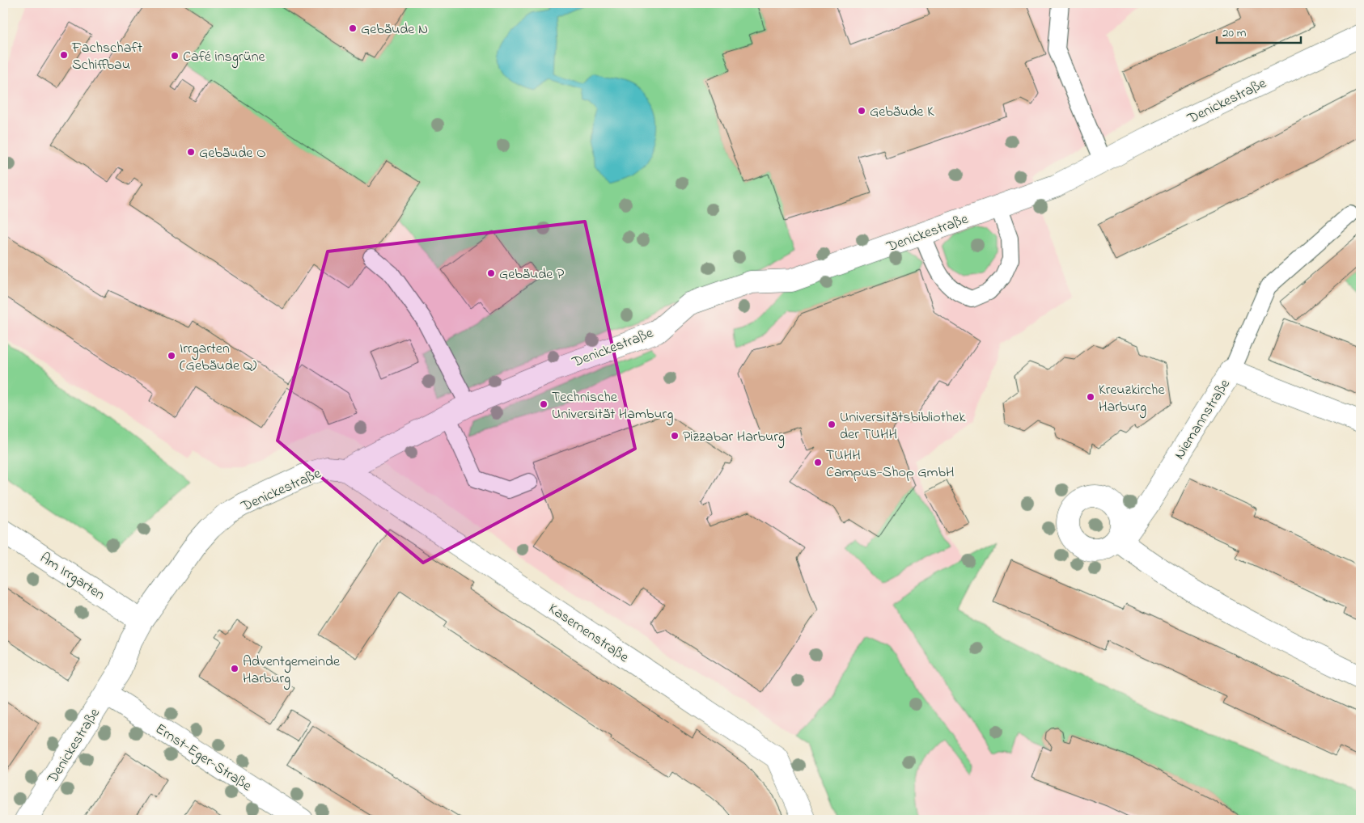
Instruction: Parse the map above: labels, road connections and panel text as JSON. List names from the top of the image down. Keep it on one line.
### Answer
{"streets":{"street":["Denickestraße","Niemannstraße","Am Irrgarten","Kasernenstraße","Ernst-Eger-Straße"]},"crossings":[["Denickestraße","Am Irrgarten"],["Denickestraße","Kasernenstraße"],["Denickestraße","Ernst-Eger-Straße"]],"places":["Gebäude N","Fachschaft Schiffbau","Café insgrüne","Gebäude K","Gebäude O","Gebäude P","Irrgarten (Gebäude Q)","Kreuzkirche Harburg","Technische Universität Hamburg","Universitätsbibliothek der TUHH","Pizzabar Harburg","TUHH Campus-Shop GmbH","Adventgemeinde Harburg"],"scale_bar":"20 m"}
